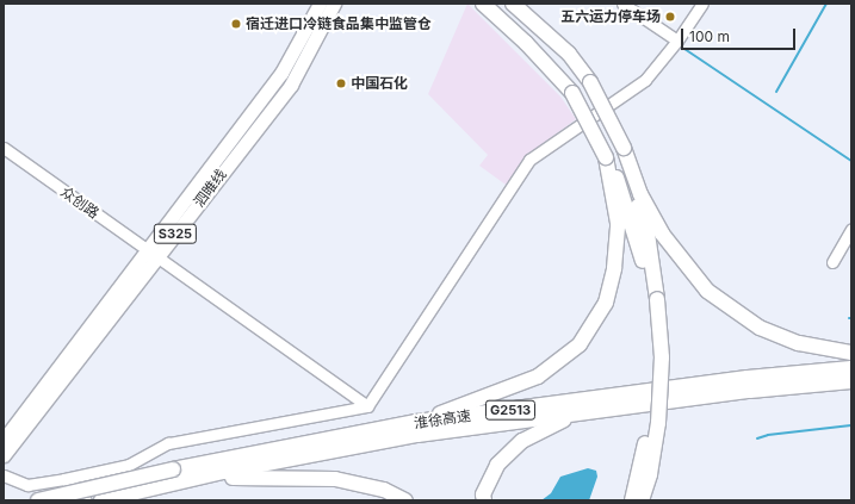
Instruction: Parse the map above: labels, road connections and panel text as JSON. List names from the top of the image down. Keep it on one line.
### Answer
{"streets":{"highway":["G2513","淮徐高速"],"main road":["泗睢线","S325"],"street":["众创路"]},"crossings":[["泗睢线","众创路"]],"places":["五六运力停车场","宿迁进口冷链食品集中监管仓","中国石化"],"scale_bar":"100 m"}
